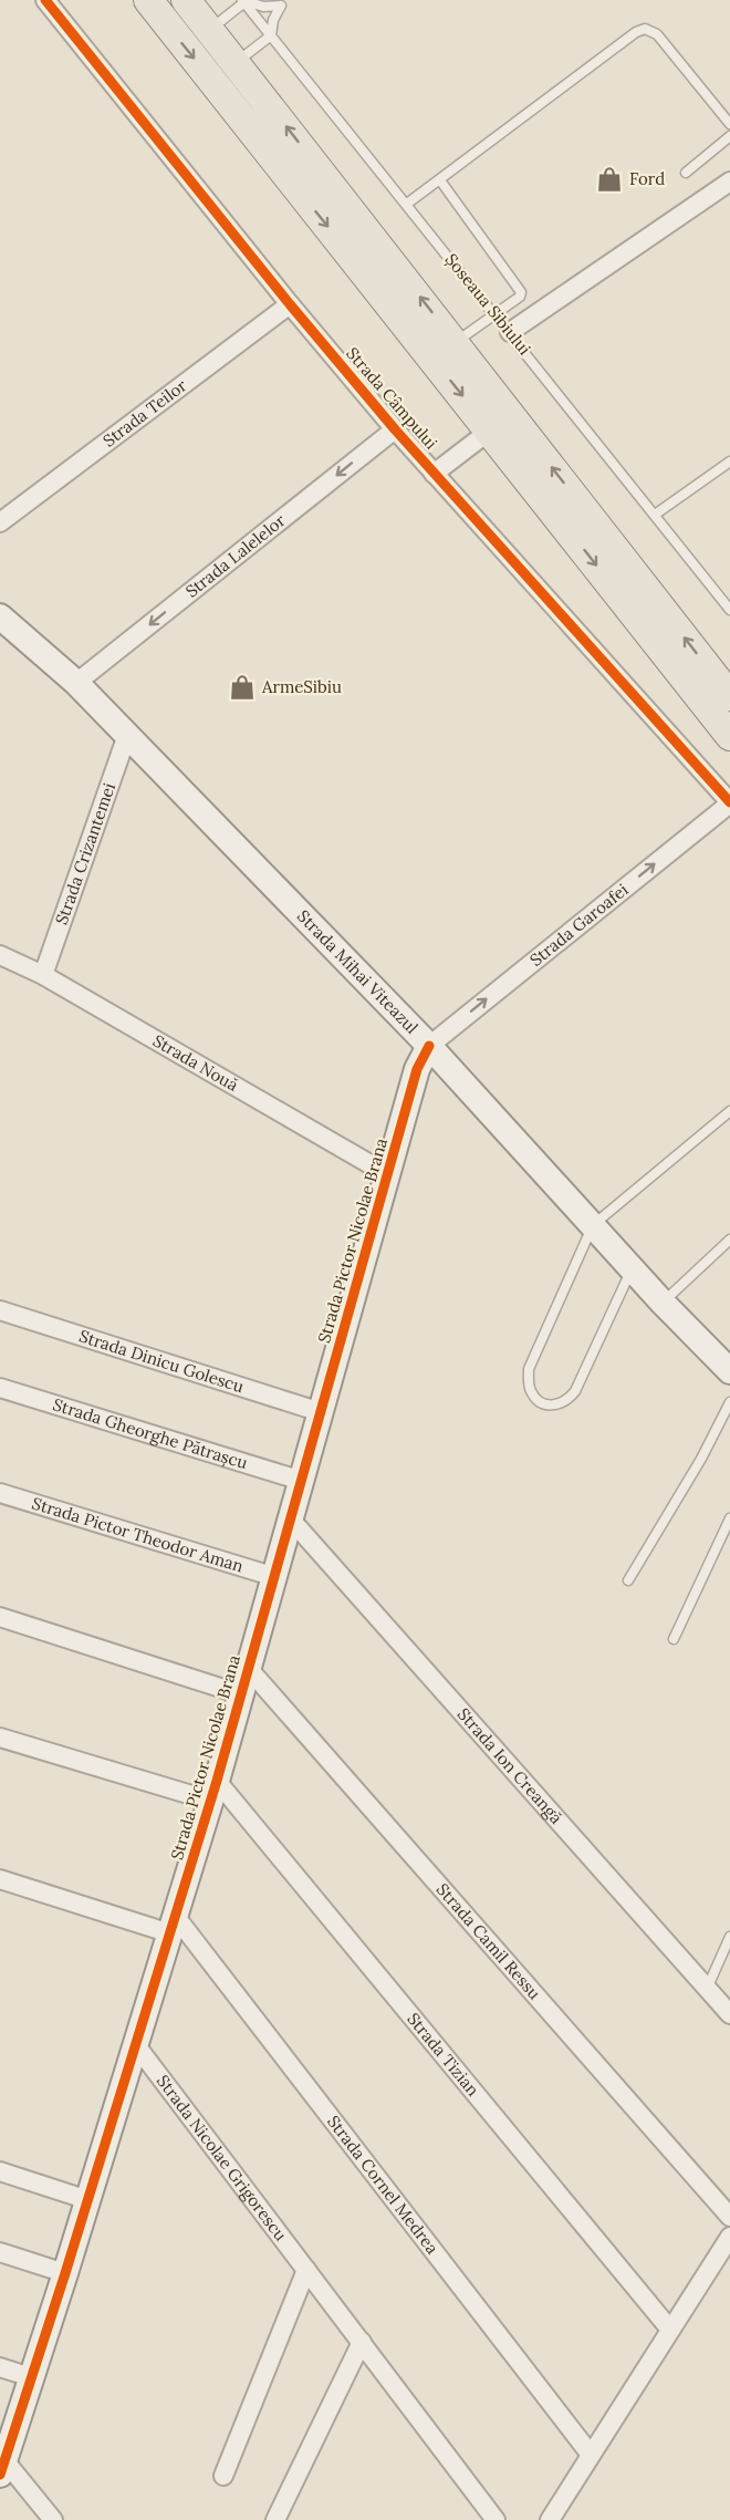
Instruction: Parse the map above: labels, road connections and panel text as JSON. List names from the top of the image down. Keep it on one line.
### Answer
{"streets":{"street":["Strada Câmpului","Strada Teilor","Strada Lalelelor","Strada Crizantemei","Strada Garoafei","Strada Mihai Viteazul","Strada Nouă","Strada Pictor Nicolae Brana","Strada Dinicu Golescu","Strada Gheorghe Pătrașcu","Strada Pictor Theodor Aman","Strada Ion Creangă","Strada Camil Ressu","Strada Tizian","Strada Nicolae Grigorescu","Strada Cornel Medrea"],"lane":["Șoseaua Sibiului"]},"crossings":[["Strada Câmpului","Strada Teilor"],["Strada Câmpului","Strada Lalelelor"],["Strada Câmpului","Strada Garoafei"],["Strada Lalelelor","Strada Mihai Viteazul"],["Strada Crizantemei","Strada Mihai Viteazul"],["Strada Crizantemei","Strada Nouă"],["Strada Garoafei","Strada Mihai Viteazul"],["Strada Garoafei","Strada Pictor Nicolae Brana"],["Strada Mihai Viteazul","Strada Pictor Nicolae Brana"],["Strada Nouă","Strada Pictor Nicolae Brana"],["Strada Pictor Nicolae Brana","Strada Dinicu Golescu"],["Strada Pictor Nicolae Brana","Strada Gheorghe Pătrașcu"],["Strada Pictor Nicolae Brana","Strada Pictor Theodor Aman"],["Strada Pictor Nicolae Brana","Strada Ion Creangă"],["Strada Pictor Nicolae Brana","Strada Camil Ressu"],["Strada Pictor Nicolae Brana","Strada Tizian"],["Strada Pictor Nicolae Brana","Strada Nicolae Grigorescu"],["Strada Pictor Nicolae Brana","Strada Cornel Medrea"]],"one_way":["Strada Lalelelor","Strada Garoafei"],"places":{"shop":["Ford","ArmeSibiu"]}}
